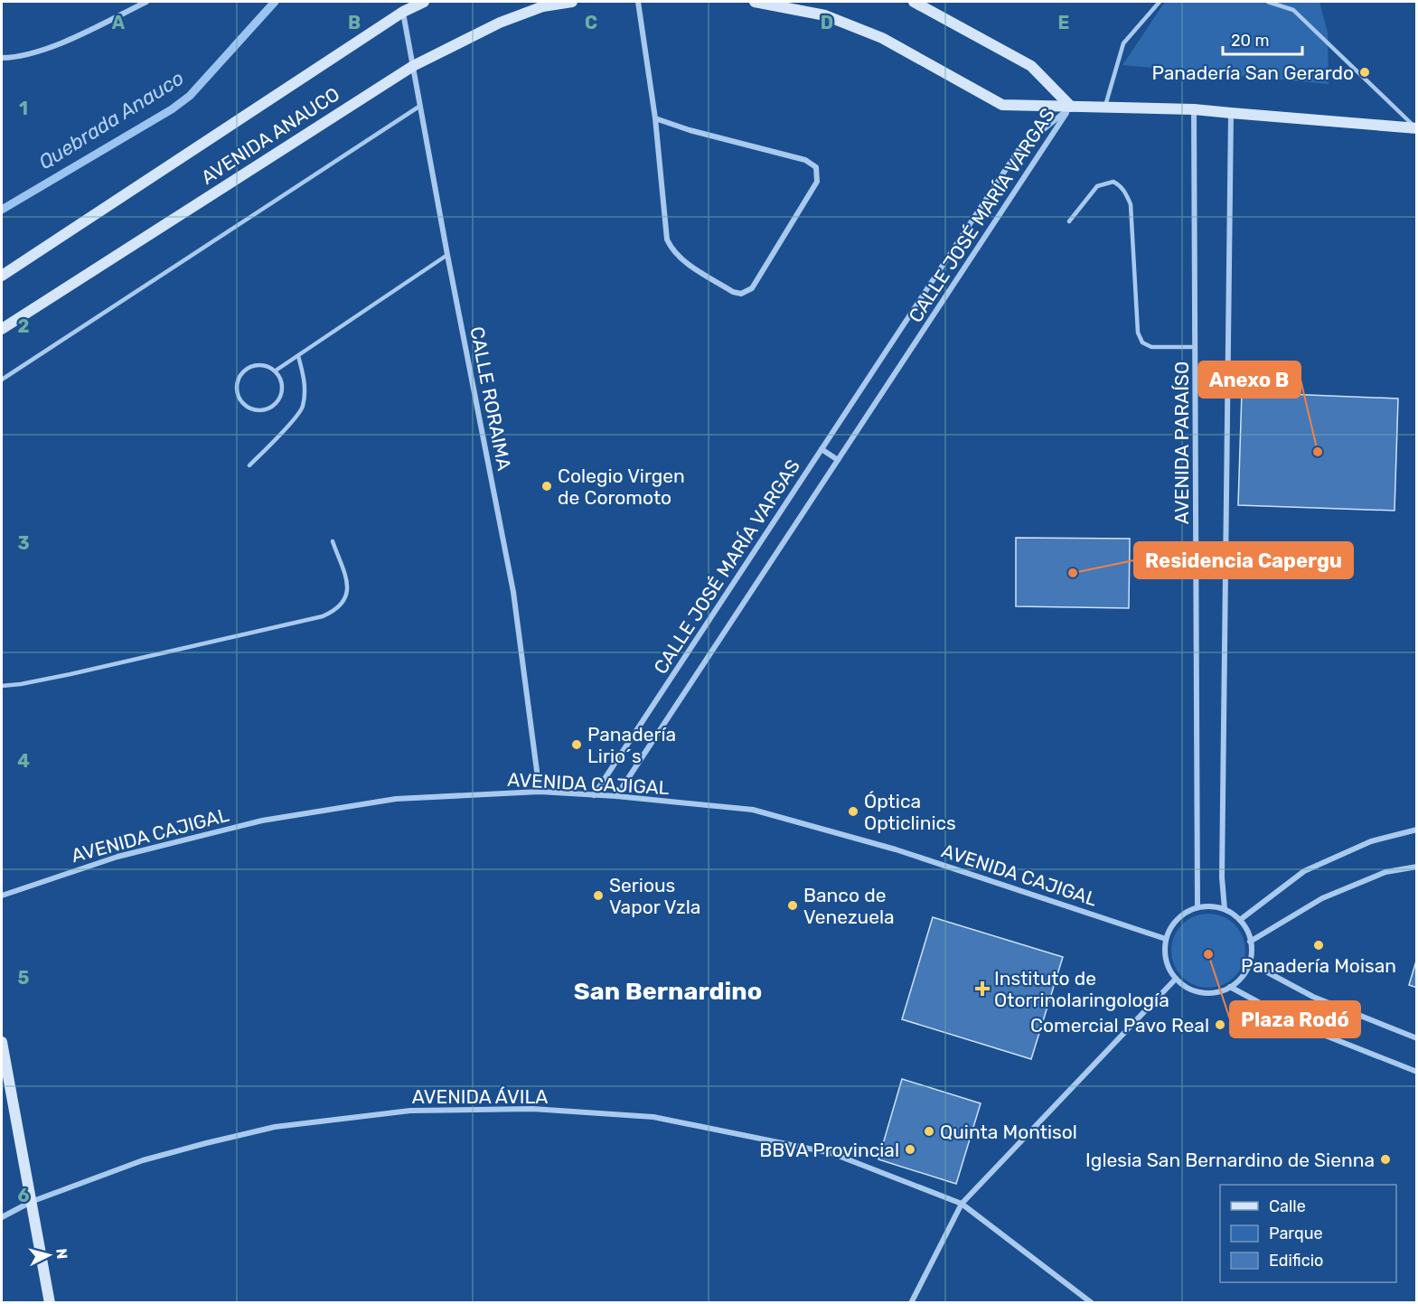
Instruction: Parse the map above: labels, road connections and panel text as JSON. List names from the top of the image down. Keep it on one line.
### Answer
{"streets":{"main road":["AVENIDA ANAUCO"],"street":["CALLE JOSÉ MARÍA VARGAS","CALLE RORAIMA","AVENIDA PARAÍSO","AVENIDA CAJIGAL","AVENIDA ÁVILA"]},"crossings":[["AVENIDA ANAUCO","CALLE RORAIMA"],["CALLE JOSÉ MARÍA VARGAS","AVENIDA CAJIGAL"],["CALLE RORAIMA","AVENIDA CAJIGAL"],["AVENIDA PARAÍSO","AVENIDA CAJIGAL"]],"districts":["San Bernardino"],"water":["Quebrada Anauco"],"places":{"other":["Panadería San Gerardo","Anexo B","Colegio Virgen de Coromoto","Residencia Capergu","Panadería Lirio´s","Óptica Opticlinics","Serious Vapor Vzla","Banco de Venezuela","Panadería Moisan","Plaza Rodó","Comercial Pavo Real","Quinta Montisol","BBVA Provincial","Iglesia San Bernardino de Sienna"],"health":["Instituto de Otorrinolaringología"]},"legend":["Calle","Parque","Edificio"],"scale_bar":"20 m","north":"right","grid":{"columns":["A","B","C","D","E"],"rows":["1","2","3","4","5","6"]}}
